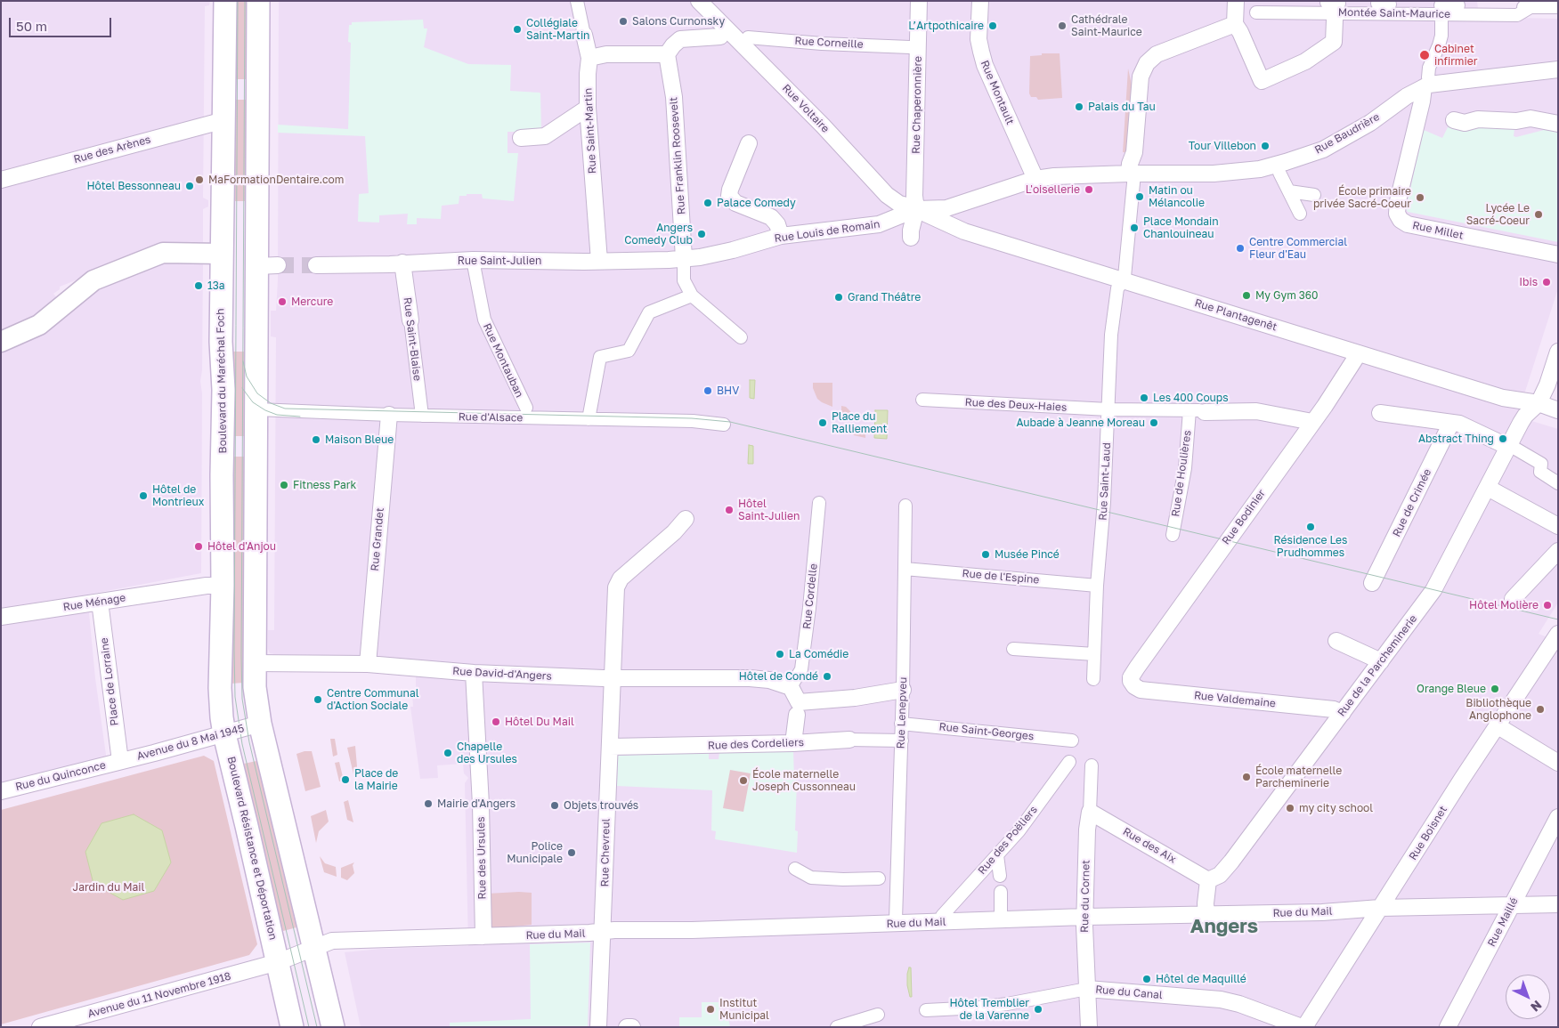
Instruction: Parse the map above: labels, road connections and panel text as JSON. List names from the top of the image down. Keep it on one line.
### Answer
{"streets":{"main road":["Boulevard du Maréchal Foch","Boulevard Résistance et Déportation"],"street":["Montée Saint-Maurice","Rue Corneille","Rue Montault","Rue Chaperonnière","Rue Voltaire","Rue Saint-Martin","Rue Baudrière","Rue des Arènes","Rue Franklin Roosevelt","Rue Millet","Rue Louis de Romain","Rue Saint-Julien","Rue Plantagenêt","Rue Saint-Blaise","Rue Montauban","Rue des Deux-Haies","Rue d'Alsace","Rue de Houlières","Rue Saint-Laud","Rue de Crimée","Rue Bodinier","Rue Grandet","Rue de l'Espine","Rue Cordelle","Rue Ménage","Rue de la Parcheminerie","Rue David-d'Angers","Place de Lorraine","Rue Valdemaine","Rue Lenepveu","Rue Saint-Georges","Avenue du 8 Mai 1945","Rue des Cordeliers","Rue du Quinconce","Rue Boisnet","Rue des Poëliers","Rue des Aix","Rue Chevreul","Rue des Ursules","Rue du Cornet","Rue du Mail","Rue Maillé","Rue du Canal","Avenue du 11 Novembre 1918"]},"crossings":[["Rue Montault","Rue Baudrière"],["Rue Chaperonnière","Rue Voltaire"],["Rue Chaperonnière","Rue Baudrière"],["Rue Chaperonnière","Rue Louis de Romain"],["Rue Chaperonnière","Rue Plantagenêt"],["Rue Voltaire","Rue Baudrière"],["Rue Voltaire","Rue Louis de Romain"],["Rue Voltaire","Rue Plantagenêt"],["Rue Saint-Martin","Rue Saint-Julien"],["Rue Baudrière","Rue Millet"],["Rue Baudrière","Rue Louis de Romain"],["Rue Baudrière","Rue Plantagenêt"],["Rue Baudrière","Rue Saint-Laud"],["Rue des Arènes","Boulevard du Maréchal Foch"],["Rue Franklin Roosevelt","Rue Louis de Romain"],["Rue Franklin Roosevelt","Rue Saint-Julien"],["Rue Louis de Romain","Rue Saint-Julien"],["Rue Louis de Romain","Rue Plantagenêt"],["Rue Saint-Julien","Rue Saint-Blaise"],["Rue Saint-Julien","Rue Montauban"],["Rue Plantagenêt","Rue Bodinier"],["Rue Plantagenêt","Rue de la Parcheminerie"],["Rue Saint-Blaise","Rue d'Alsace"],["Boulevard du Maréchal Foch","Rue Ménage"],["Boulevard du Maréchal Foch","Avenue du 8 Mai 1945"],["Boulevard du Maréchal Foch","Boulevard Résistance et Déportation"],["Rue des Deux-Haies","Rue de Houlières"],["Rue des Deux-Haies","Rue Saint-Laud"],["Rue d'Alsace","Rue Grandet"],["Rue Saint-Laud","Rue de l'Espine"],["Rue Bodinier","Rue Valdemaine"],["Rue Grandet","Rue David-d'Angers"],["Rue de l'Espine","Rue Lenepveu"],["Rue Cordelle","Rue David-d'Angers"],["Rue Ménage","Place de Lorraine"],["Rue de la Parcheminerie","Rue Valdemaine"],["Rue de la Parcheminerie","Rue des Aix"],["Rue David-d'Angers","Rue Chevreul"],["Rue David-d'Angers","Rue des Ursules"],["Place de Lorraine","Avenue du 8 Mai 1945"],["Place de Lorraine","Rue du Quinconce"],["Rue Lenepveu","Rue Saint-Georges"],["Rue Lenepveu","Rue des Cordeliers"],["Avenue du 8 Mai 1945","Rue du Quinconce"],["Avenue du 8 Mai 1945","Boulevard Résistance et Déportation"],["Rue des Cordeliers","Rue Chevreul"],["Rue Boisnet","Rue du Mail"],["Rue Boisnet","Rue du Canal"],["Rue des Aix","Rue du Cornet"],["Boulevard Résistance et Déportation","Rue du Mail"],["Boulevard Résistance et Déportation","Avenue du 11 Novembre 1918"],["Rue Chevreul","Rue du Mail"],["Rue des Ursules","Rue du Mail"],["Rue du Cornet","Rue du Mail"],["Rue du Cornet","Rue du Canal"],["Rue du Mail","Rue Maillé"],["Rue du Mail","Avenue du 11 Novembre 1918"]],"districts":["Angers"],"parks":["Jardin du Mail"],"places":["Salons Curnonsky","L’Artpothicaire","Cathédrale Saint-Maurice","Collégiale Saint-Martin","Cabinet infirmier","Palais du Tau","Tour Villebon","MaFormationDentaire.com","Hôtel Bessonneau","L'oisellerie","Matin ou Mélancolie","École primaire privée Sacré-Coeur","Palace Comedy","Lycée Le Sacré-Coeur","Place Mondain Chanlouineau","Angers Comedy Club","Centre Commercial Fleur d'Eau","Ibis","13a","My Gym 360","Grand Théâtre","Mercure","BHV","Les 400 Coups","Place du Ralliement","Aubade à Jeanne Moreau","Abstract Thing","Maison Bleue","Fitness Park","Hôtel de Montrieux","Hôtel Saint-Julien","Résidence Les Prudhommes","Hôtel d'Anjou","Musée Pincé","Hôtel Molière","La Comédie","Hôtel de Condé","Orange Bleue","Centre Communal d'Action Sociale","Bibliothèque Anglophone","Hôtel Du Mail","Chapelle des Ursules","École maternelle Parcheminerie","Place de la Mairie","École maternelle Joseph Cussonneau","Mairie d'Angers","Objets trouvés","my city school","Police Municipale","Hôtel de Maquillé","Institut Municipal","Hôtel Tremblier de la Varenne"],"scale_bar":"50 m","north":"bottom right"}
